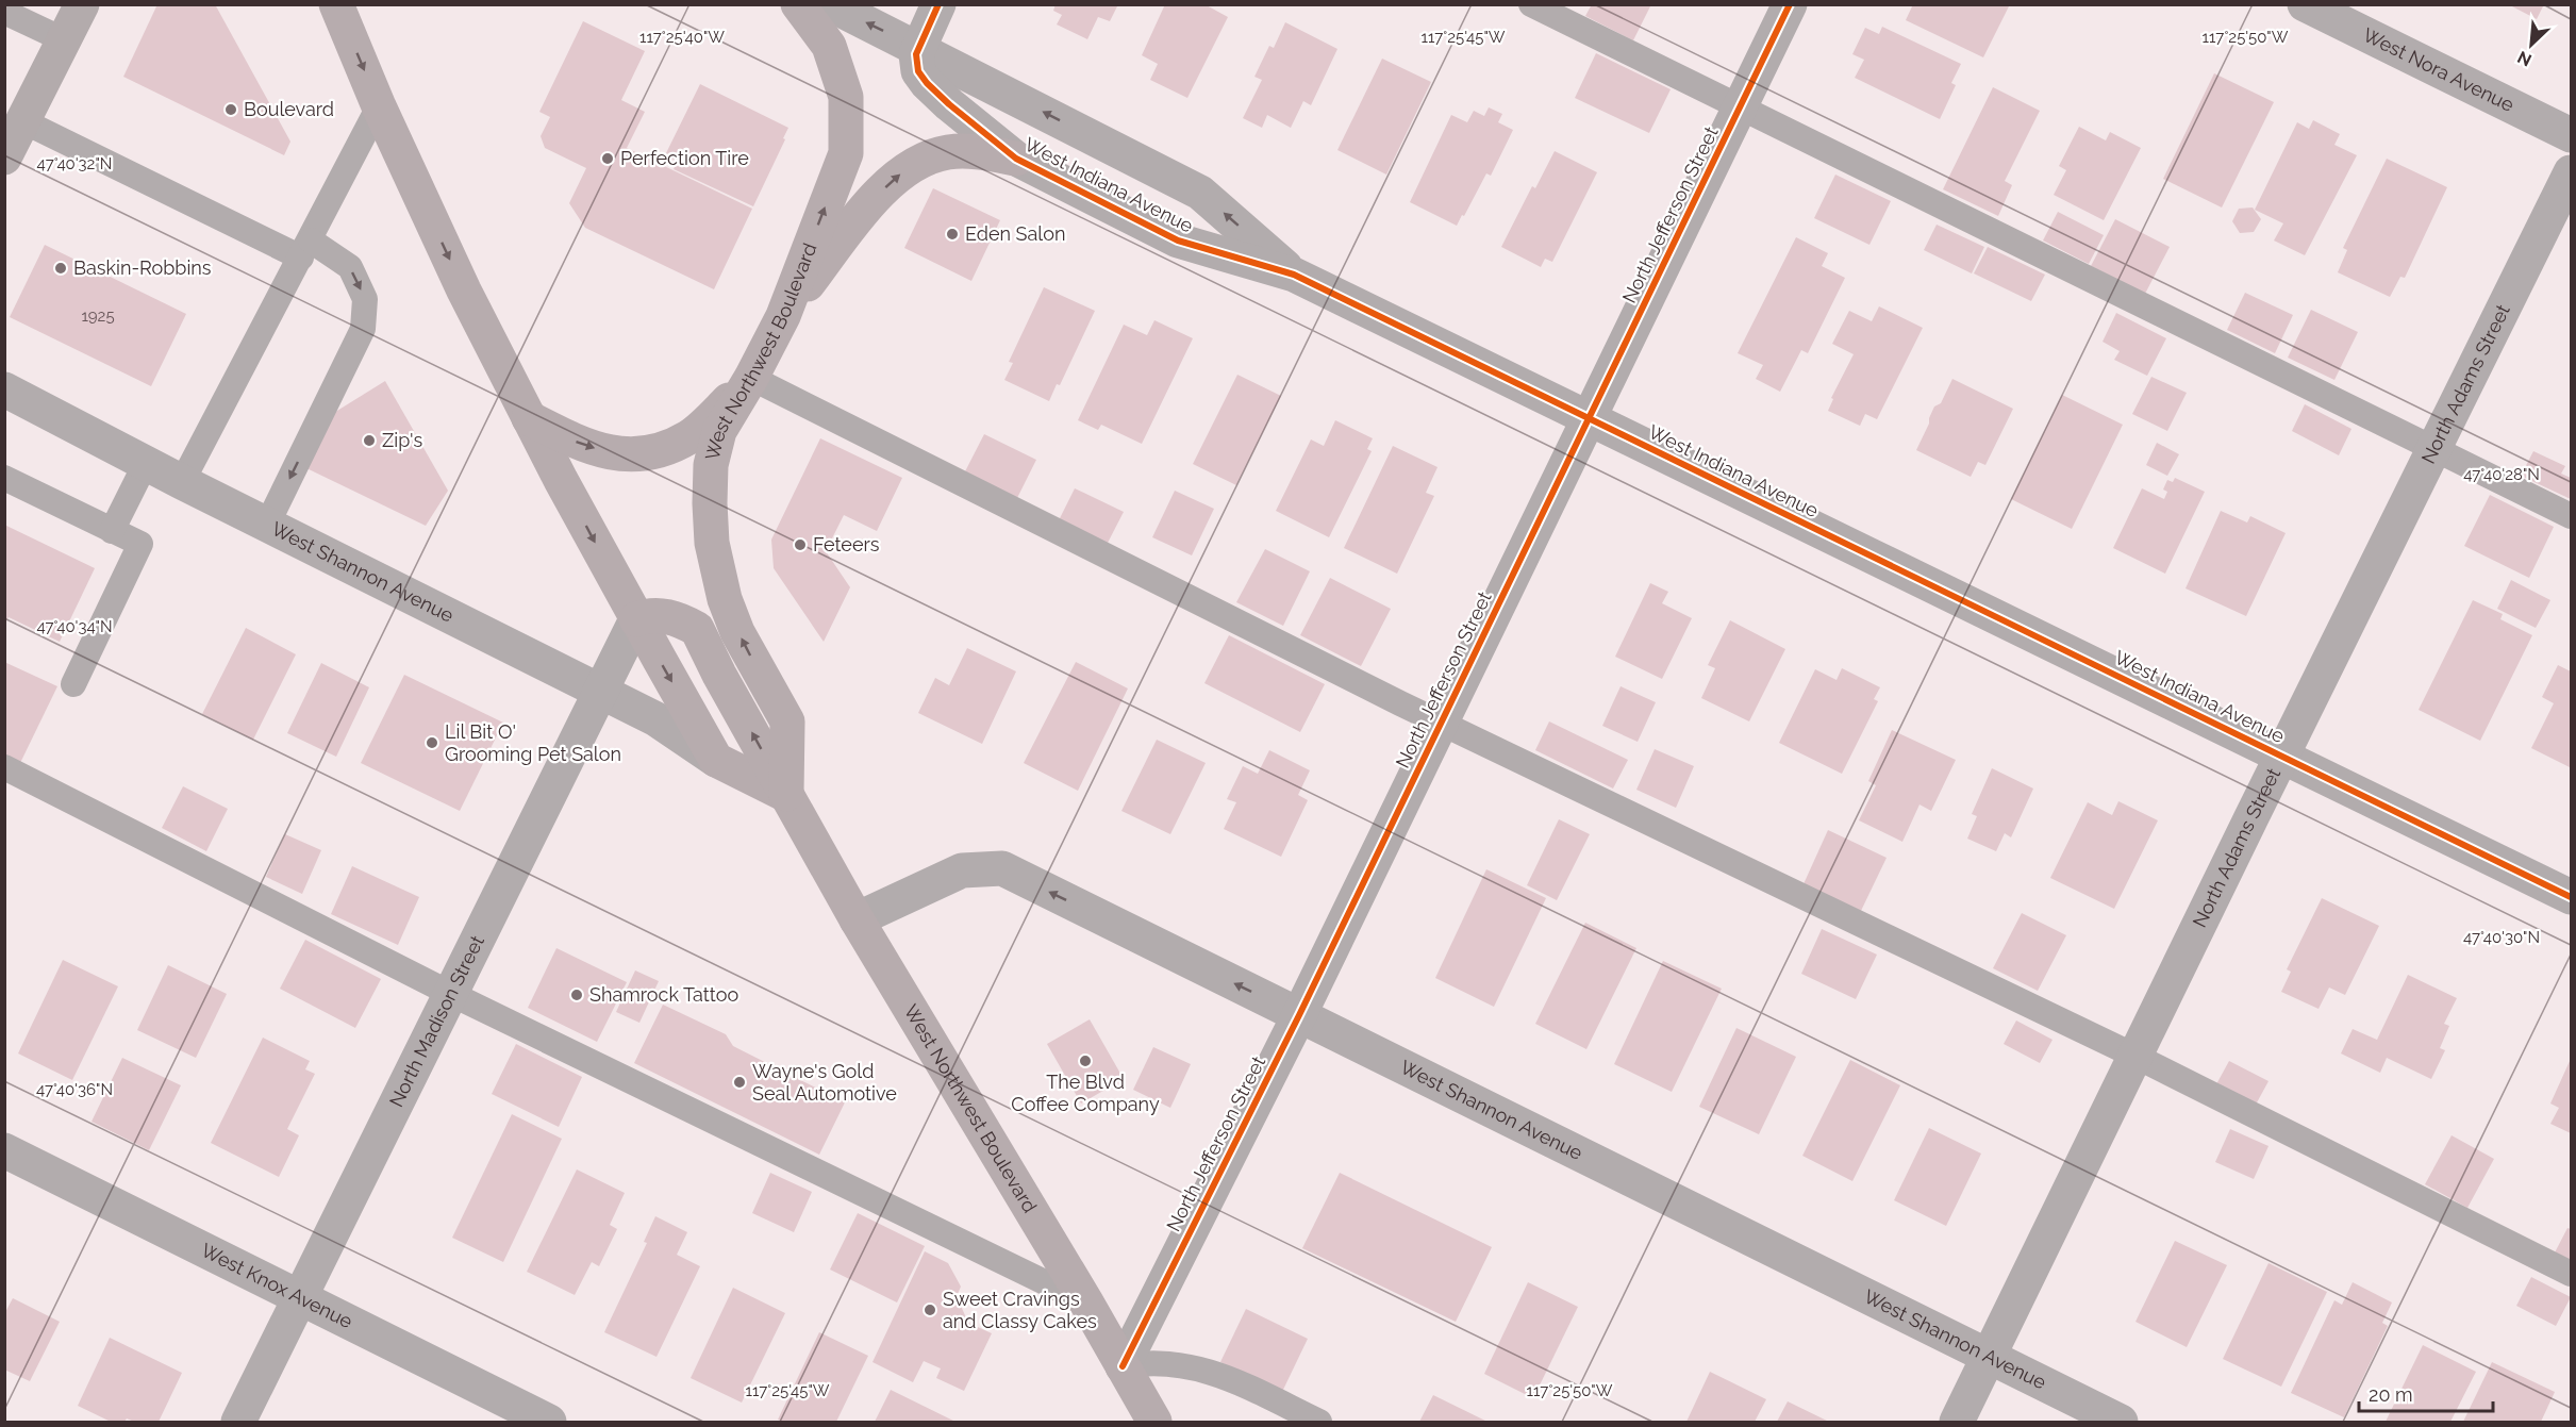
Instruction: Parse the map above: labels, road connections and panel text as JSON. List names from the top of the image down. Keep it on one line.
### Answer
{"streets":{"main road":["West Northwest Boulevard"],"street":["West Nora Avenue","West Indiana Avenue","North Jefferson Street","North Adams Street","West Shannon Avenue","North Madison Street","West Knox Avenue"]},"crossings":[["West Indiana Avenue","North Jefferson Street"],["West Indiana Avenue","North Adams Street"],["North Jefferson Street","West Northwest Boulevard"],["North Jefferson Street","West Shannon Avenue"],["West Northwest Boulevard","West Shannon Avenue"],["North Adams Street","West Shannon Avenue"],["West Shannon Avenue","North Madison Street"],["North Madison Street","West Knox Avenue"]],"one_way":["West Northwest Boulevard"],"places":["Boulevard","Perfection Tire","Eden Salon","Baskin-Robbins","Zip's","Feteers","Lil Bit O' Grooming Pet Salon","Shamrock Tattoo","The Blvd Coffee Company","Wayne's Gold Seal Automotive","Sweet Cravings and Classy Cakes"],"house_numbers":["1925"],"scale_bar":"20 m","north":"bottom left","coordinates":["117°25'40\"W","117°25'45\"W","117°25'50\"W","47°40'32\"N","47°40'28\"N","47°40'34\"N","47°40'30\"N","47°40'36\"N"]}
